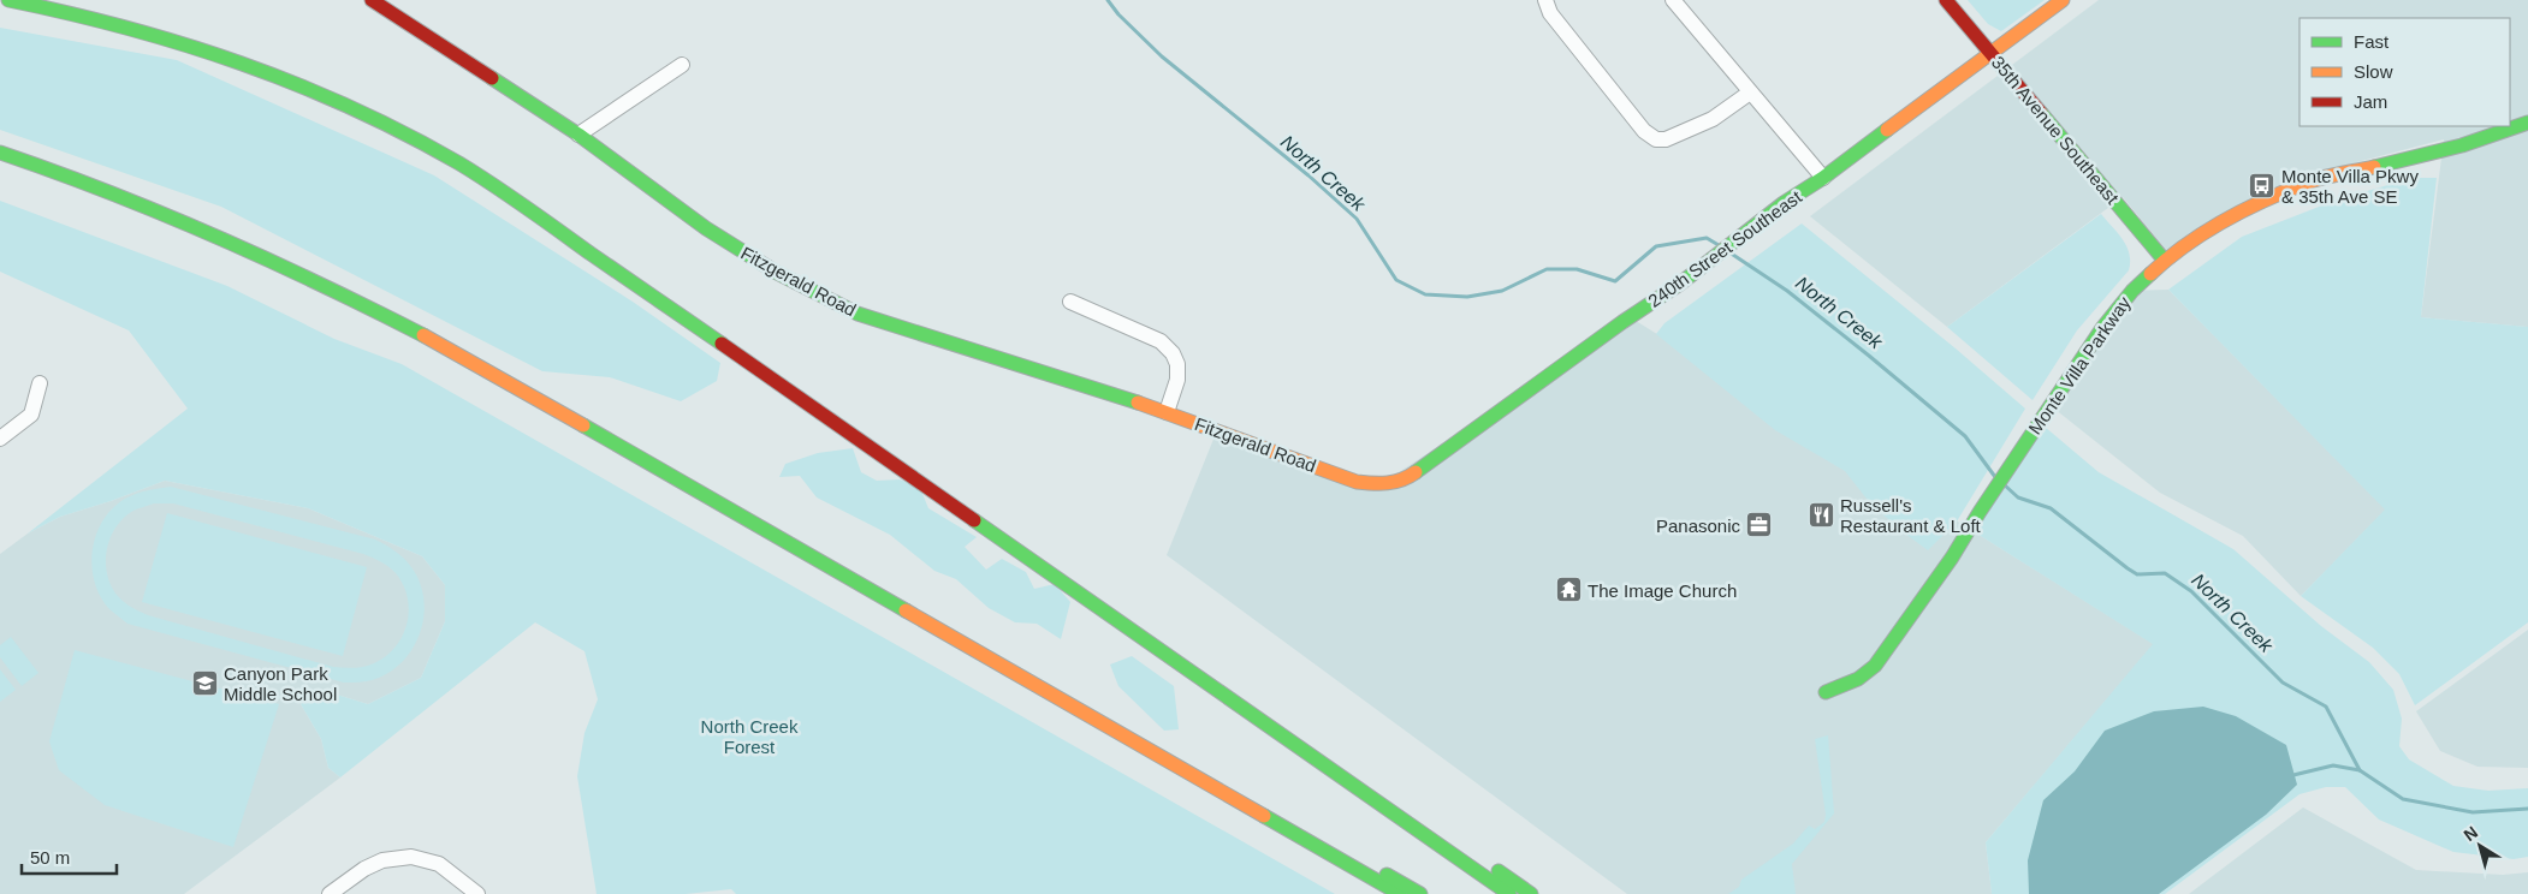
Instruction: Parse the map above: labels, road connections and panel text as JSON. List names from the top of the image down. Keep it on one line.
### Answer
{"streets":{"main road":["35th Avenue Southeast","240th Street Southeast","Fitzgerald Road","Monte Villa Parkway"]},"crossings":[["35th Avenue Southeast","240th Street Southeast"],["35th Avenue Southeast","Monte Villa Parkway"],["240th Street Southeast","Fitzgerald Road"]],"water":["North Creek"],"parks":["North Creek Forest"],"places":{"bus stop":["Monte Villa Pkwy & 35th Ave SE"],"restaurant":["Russell's Restaurant & Loft"],"office":["Panasonic"],"temple":["The Image Church"],"school or university":["Canyon Park Middle School"]},"legend":["Fast","Slow","Jam"],"scale_bar":"50 m","north":"top left"}
